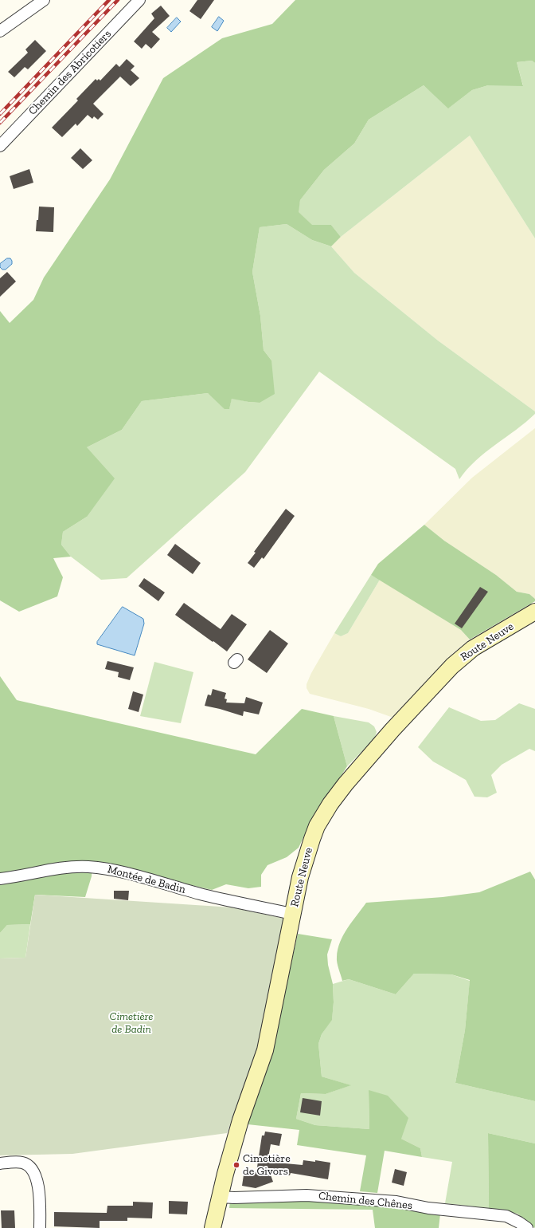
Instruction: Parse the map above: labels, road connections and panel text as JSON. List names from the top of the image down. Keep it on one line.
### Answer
{"streets":{"street":["Chemin des Abricotiers","Route Neuve","Montée de Badin","Chemin des Chênes"]},"crossings":[["Route Neuve","Montée de Badin"],["Route Neuve","Chemin des Chênes"]],"parks":["Cimetière de Badin"],"places":["Cimetière de Givors"]}
